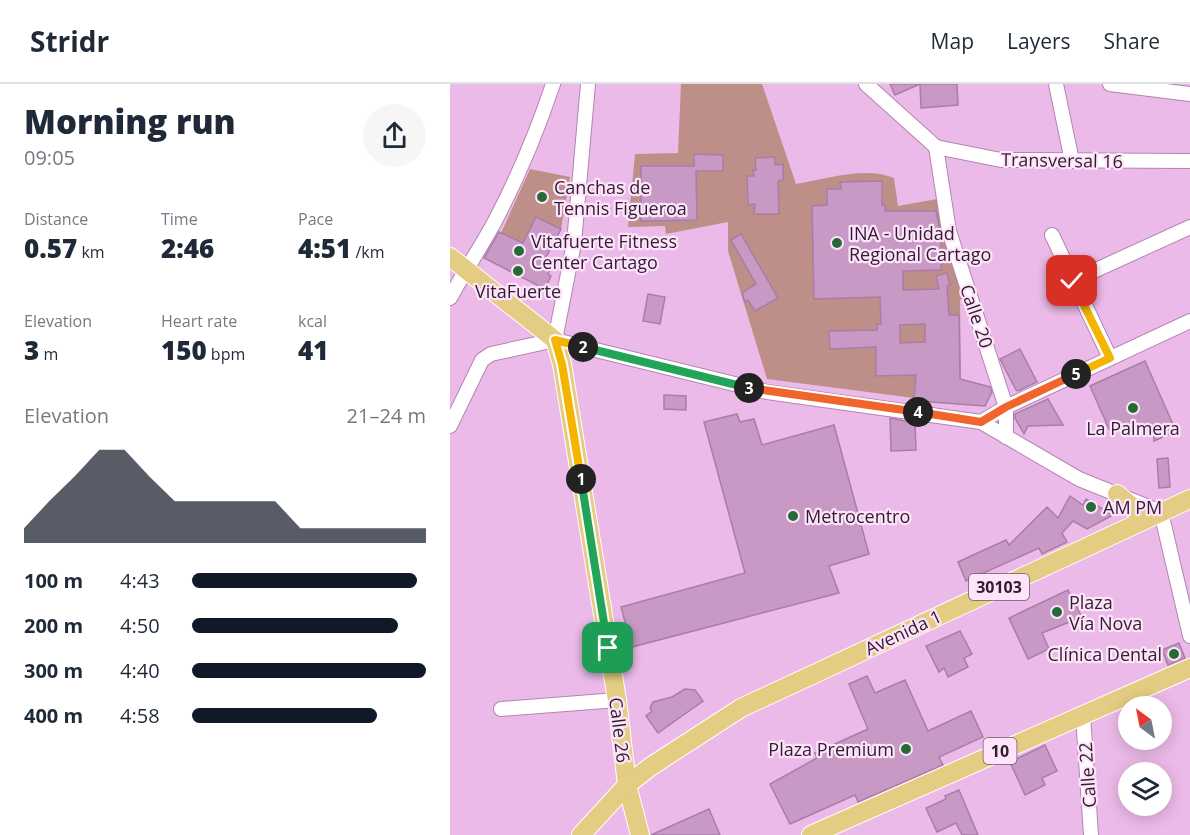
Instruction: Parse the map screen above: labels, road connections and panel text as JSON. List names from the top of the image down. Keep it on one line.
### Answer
{"streets":{"main road":["30103","Avenida 1","Calle 26","10"],"street":["Transversal 16","Calle 20","Calle 22"]},"crossings":[["Transversal 16","Calle 20"],["Avenida 1","Calle 26"],["10","Calle 22"]],"places":["Canchas de Tennis Figueroa","INA - Unidad Regional Cartago","Vitafuerte Fitness Center Cartago","VitaFuerte","La Palmera","AM PM","Metrocentro","Plaza Vía Nova","Clínica Dental","Plaza Premium"],"north":"top left","page":{"header":"Stridr","nav":["Map","Layers","Share"],"heading":["Morning run","09:05"],"stats":[["Distance","0.57 km"],["Time","2:46"],["Pace","4:51 /km"],["Elevation","3 m"],["Heart rate","150 bpm"],["kcal","41"]],"pins":["2","5","3","4","1"],"chart":["Elevation","21–24 m"],"list":[{"name":"100 m","note":"4:43"},{"name":"200 m","note":"4:50"},{"name":"300 m","note":"4:40"},{"name":"400 m","note":"4:58"}]}}
